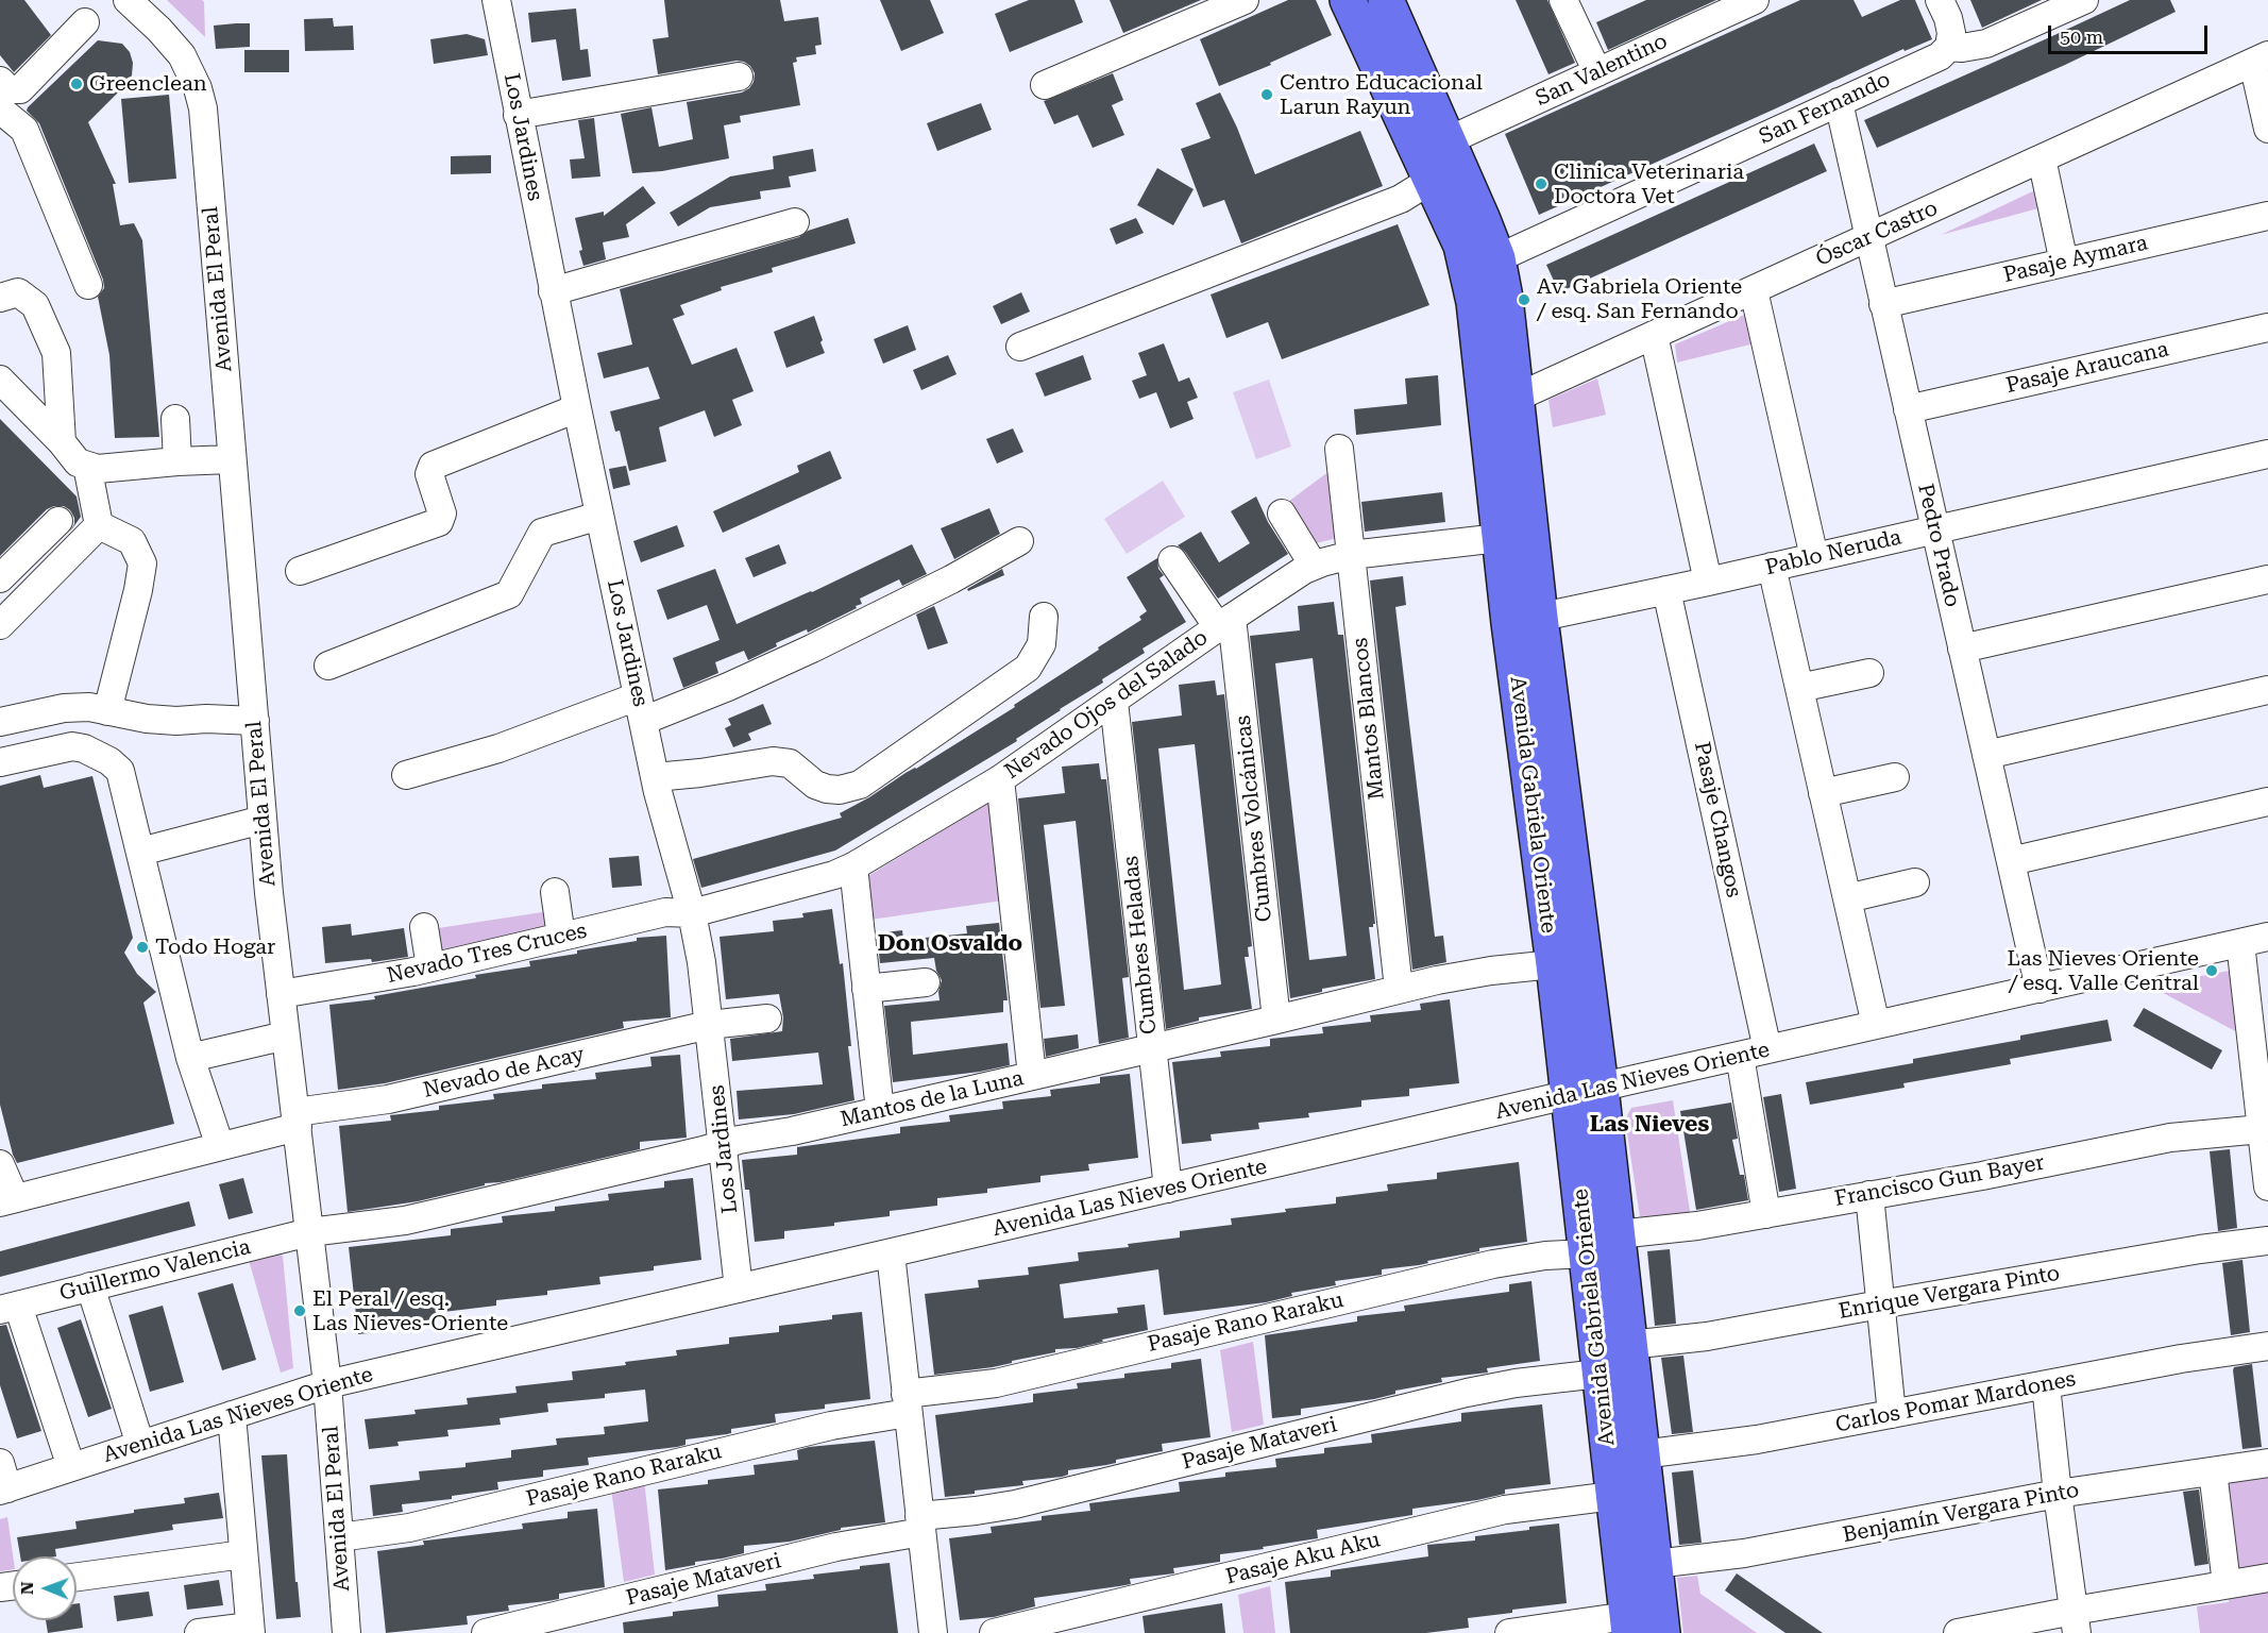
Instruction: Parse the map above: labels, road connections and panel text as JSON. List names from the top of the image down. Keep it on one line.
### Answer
{"streets":{"main road":["Avenida Gabriela Oriente"],"street":["San Valentino","San Fernando","Los Jardines","Óscar Castro","Pasaje Aymara","Avenida El Peral","Pasaje Araucana","Pedro Prado","Pablo Neruda","Nevado Ojos del Salado","Mantos Blancos","Cumbres Volcánicas","Pasaje Changos","Cumbres Heladas","Nevado Tres Cruces","Nevado de Acay","Avenida Las Nieves Oriente","Mantos de la Luna","Francisco Gun Bayer","Guillermo Valencia","Enrique Vergara Pinto","Pasaje Rano Raraku","Carlos Pomar Mardones","Pasaje Mataveri","Benjamín Vergara Pinto","Pasaje Aku Aku"]},"crossings":[["San Valentino","Avenida Gabriela Oriente"],["San Fernando","Pedro Prado"],["San Fernando","Avenida Gabriela Oriente"],["Los Jardines","Nevado Ojos del Salado"],["Los Jardines","Nevado Tres Cruces"],["Los Jardines","Nevado de Acay"],["Los Jardines","Avenida Las Nieves Oriente"],["Los Jardines","Mantos de la Luna"],["Óscar Castro","Pedro Prado"],["Óscar Castro","Avenida Gabriela Oriente"],["Pasaje Aymara","Pedro Prado"],["Avenida El Peral","Nevado Tres Cruces"],["Avenida El Peral","Nevado de Acay"],["Avenida El Peral","Avenida Las Nieves Oriente"],["Avenida El Peral","Mantos de la Luna"],["Avenida El Peral","Guillermo Valencia"],["Avenida El Peral","Pasaje Rano Raraku"],["Pasaje Araucana","Pedro Prado"],["Pedro Prado","Pablo Neruda"],["Pedro Prado","Avenida Las Nieves Oriente"],["Pablo Neruda","Avenida Gabriela Oriente"],["Pablo Neruda","Pasaje Changos"],["Nevado Ojos del Salado","Mantos Blancos"],["Nevado Ojos del Salado","Avenida Gabriela Oriente"],["Nevado Ojos del Salado","Cumbres Volcánicas"],["Nevado Ojos del Salado","Cumbres Heladas"],["Nevado Ojos del Salado","Nevado Tres Cruces"],["Mantos Blancos","Mantos de la Luna"],["Avenida Gabriela Oriente","Avenida Las Nieves Oriente"],["Avenida Gabriela Oriente","Mantos de la Luna"],["Avenida Gabriela Oriente","Francisco Gun Bayer"],["Avenida Gabriela Oriente","Enrique Vergara Pinto"],["Avenida Gabriela Oriente","Pasaje Rano Raraku"],["Avenida Gabriela Oriente","Carlos Pomar Mardones"],["Avenida Gabriela Oriente","Pasaje Mataveri"],["Avenida Gabriela Oriente","Benjamín Vergara Pinto"],["Avenida Gabriela Oriente","Pasaje Aku Aku"],["Cumbres Volcánicas","Mantos de la Luna"],["Pasaje Changos","Avenida Las Nieves Oriente"],["Cumbres Heladas","Avenida Las Nieves Oriente"],["Cumbres Heladas","Mantos de la Luna"],["Mantos de la Luna","Guillermo Valencia"]],"districts":["Don Osvaldo","Las Nieves"],"places":["Greenclean","Centro Educacional Larun Rayun","Clinica Veterinaria Doctora Vet","Av. Gabriela Oriente / esq. San Fernando","Todo Hogar","Las Nieves Oriente / esq. Valle Central","El Peral / esq. Las Nieves-Oriente"],"scale_bar":"50 m","north":"left"}
